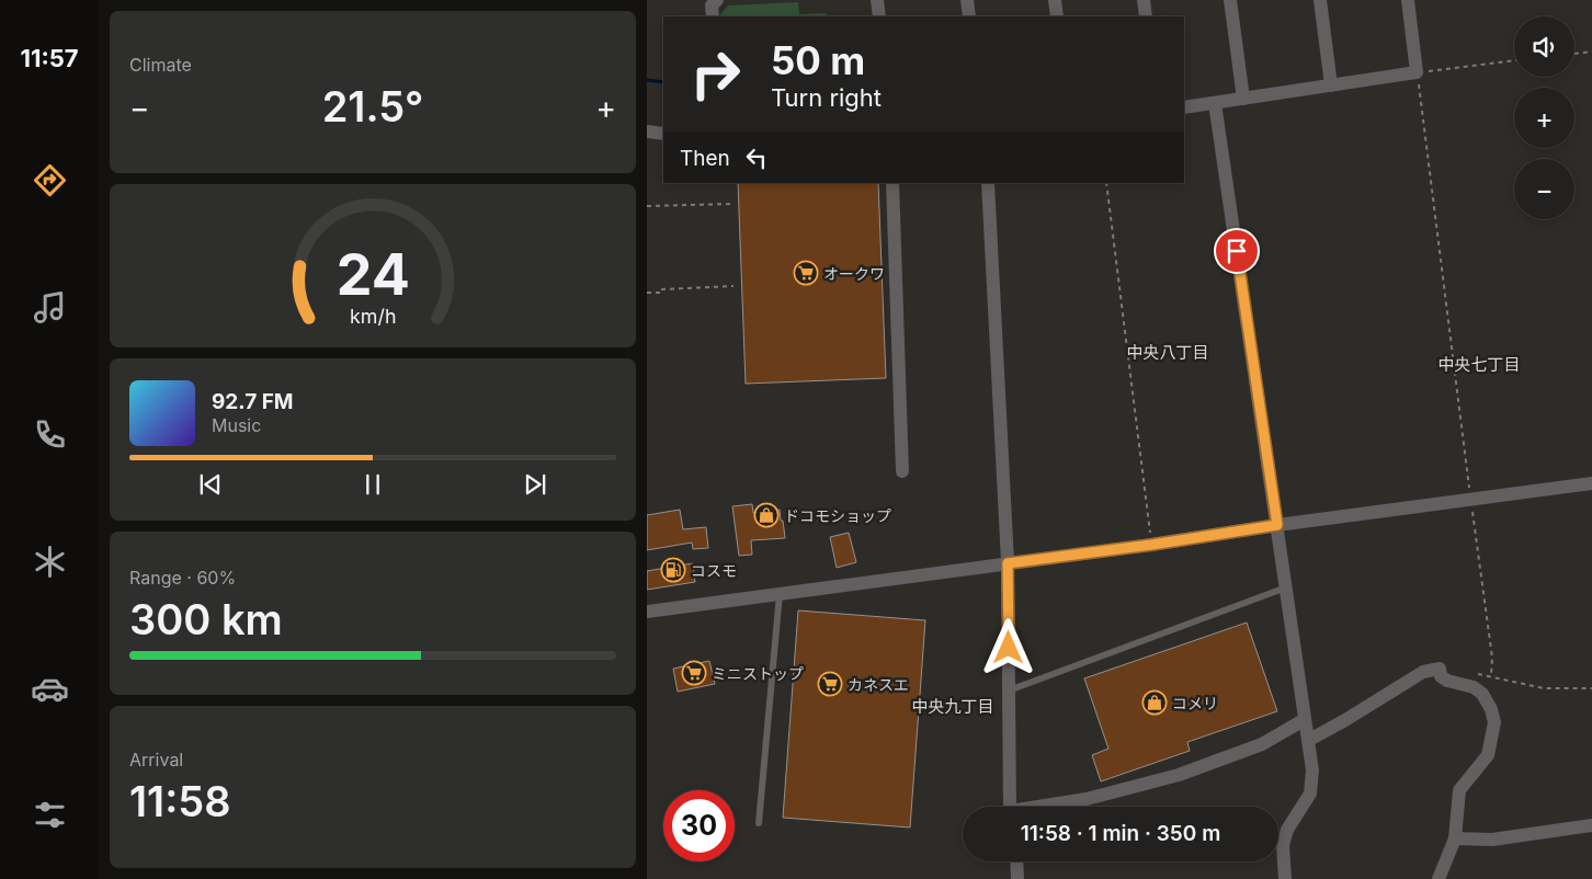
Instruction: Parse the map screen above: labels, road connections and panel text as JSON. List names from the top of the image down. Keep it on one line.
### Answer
{"districts":["中央八丁目","中央七丁目","中央九丁目"],"places":{"supermarket":["オークワ","ミニストップ","カネスエ"],"shop":["ドコモショップ","コメリ"],"fuel station":["コスモ"]},"page":{"tabs":"11:57","tile":["Climate",["Range · 60%","300 km"],["Arrival","11:58"]],"map_buttons":["+","−"],"turn":["50 m","Turn right"],"heat":["−","21.5°","+"],"then":"Then","song":["92.7 FM","Music"],"limit":"30","trip":"11:58 · 1 min · 350 m","gauge":["24","km/h"]}}
